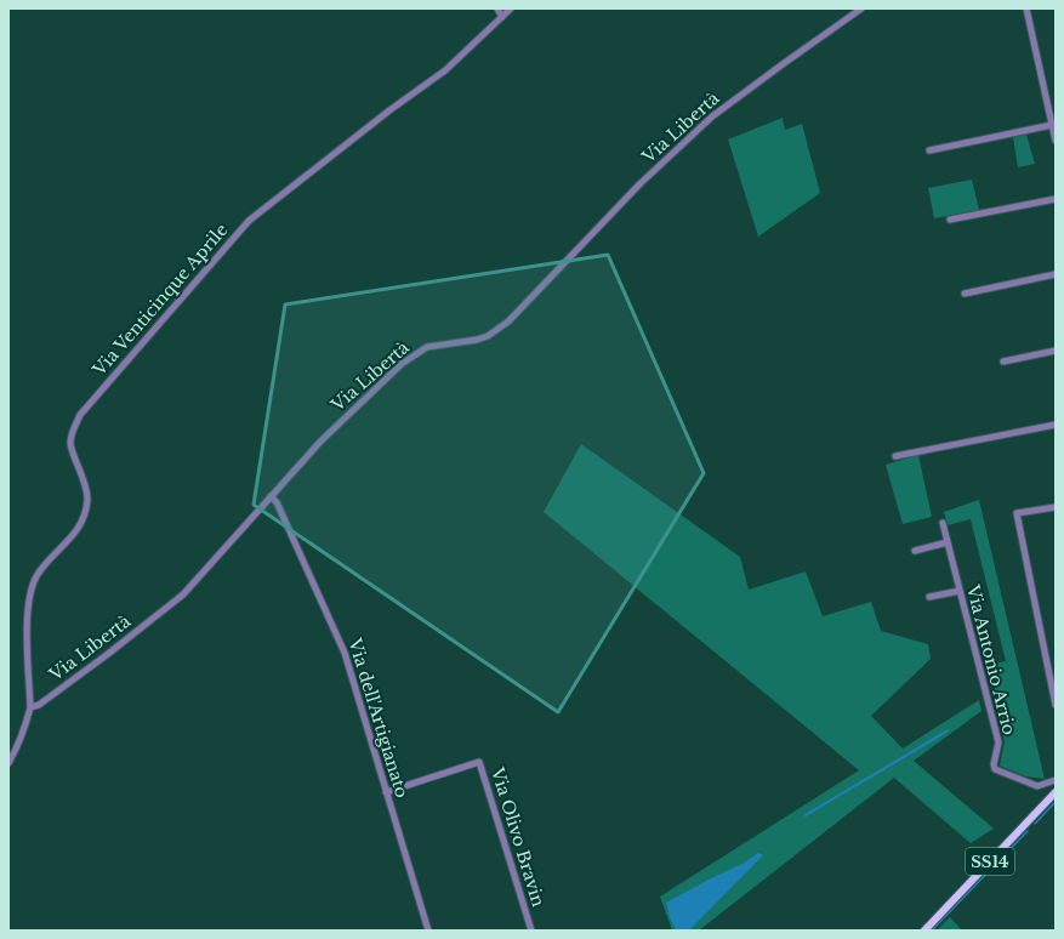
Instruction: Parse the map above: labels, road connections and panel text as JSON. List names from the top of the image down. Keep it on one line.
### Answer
{"streets":{"main road":["SS14"],"street":["Via Libertà","Via Venticinque Aprile","Via Antonio Arrio","Via dell'Artigianato","Via Olivo Bravin"]},"crossings":[["Via Libertà","Via Venticinque Aprile"],["Via Libertà","Via dell'Artigianato"],["Via dell'Artigianato","Via Olivo Bravin"]]}
